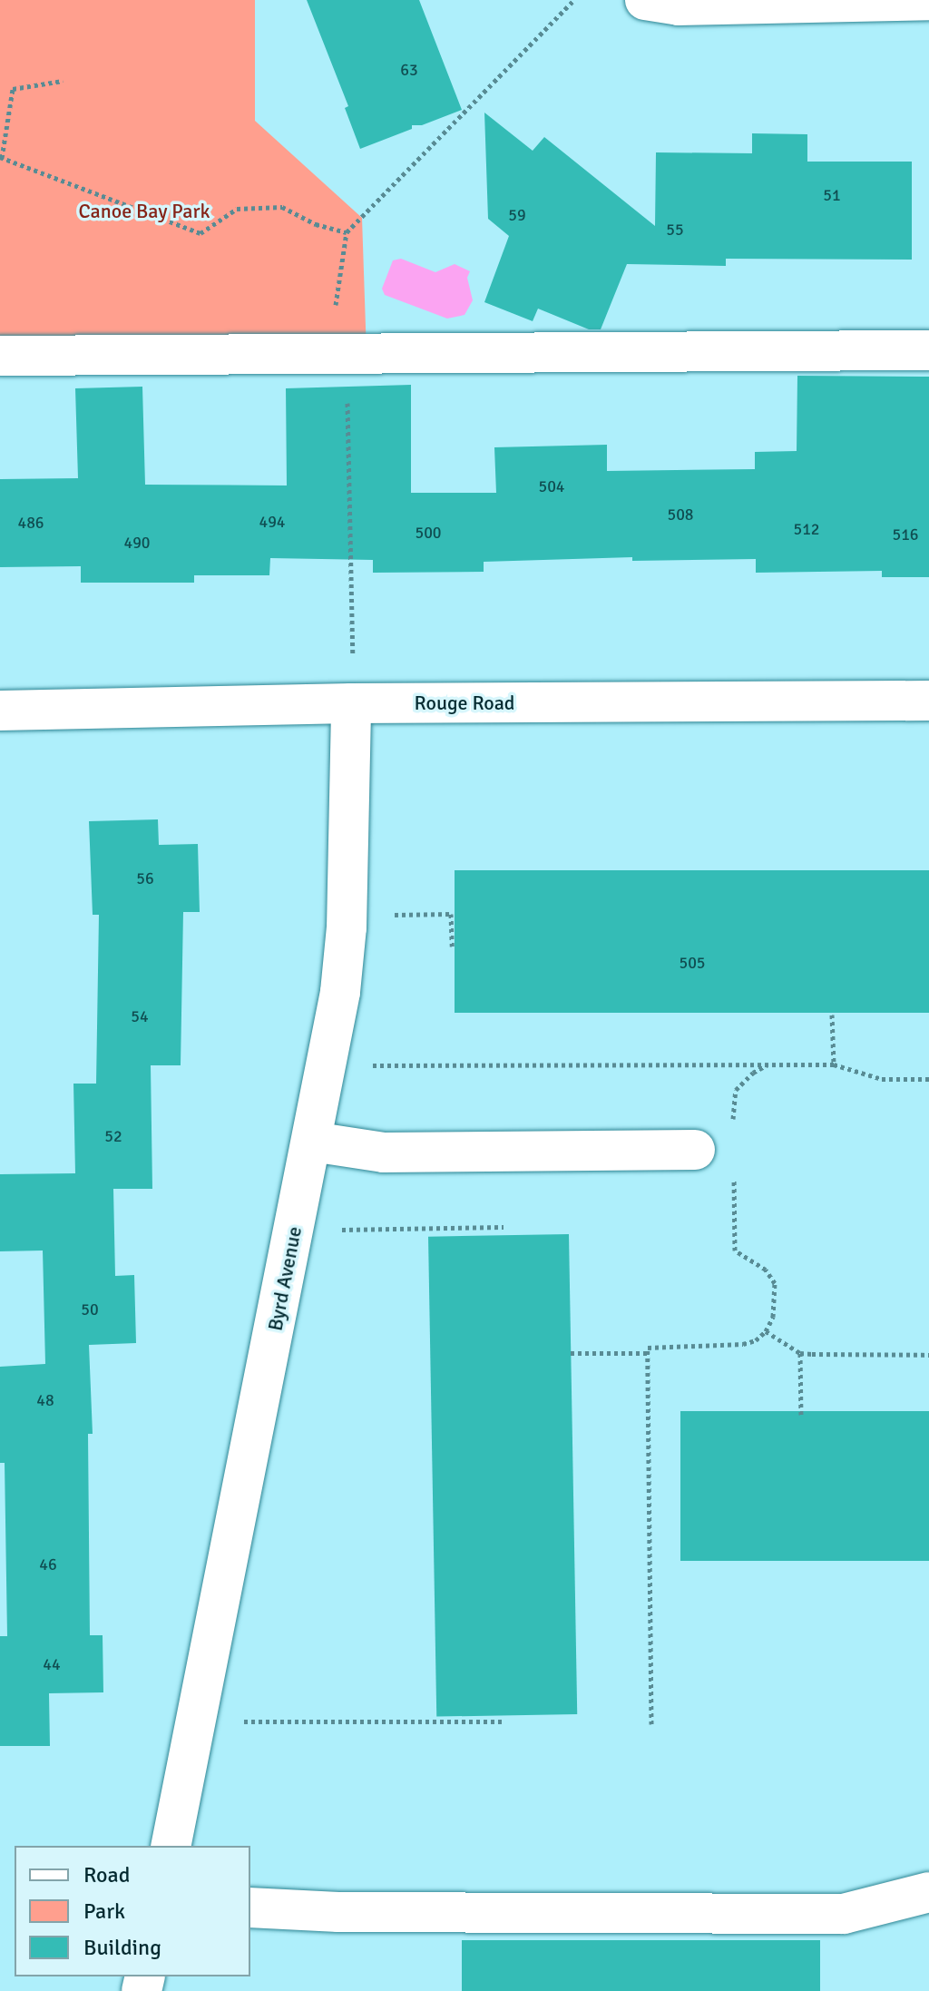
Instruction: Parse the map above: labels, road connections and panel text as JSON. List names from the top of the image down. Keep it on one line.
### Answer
{"streets":{"street":["Rouge Road","Byrd Avenue"]},"crossings":[["Rouge Road","Byrd Avenue"]],"parks":["Canoe Bay Park"],"house_numbers":["63","51","59","55","504","508","494","486","512","500","516","490","56","505","54","52","50","48","46","44"],"legend":["Road","Park","Building"]}
